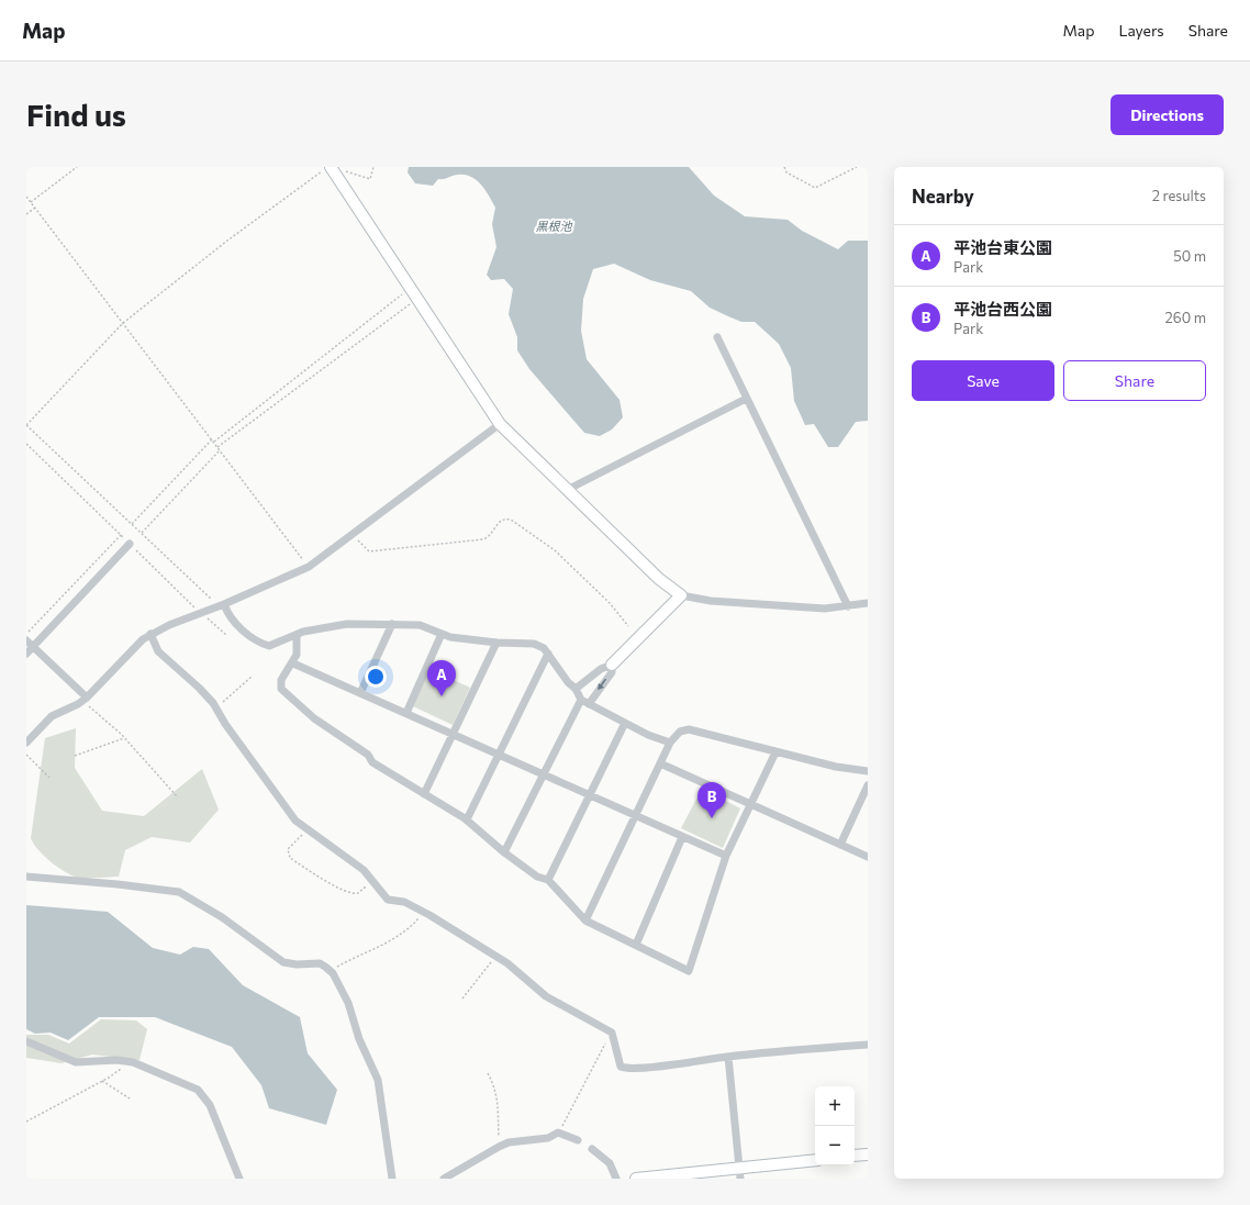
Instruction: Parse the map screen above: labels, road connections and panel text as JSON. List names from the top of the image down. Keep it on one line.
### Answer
{"water":["黒根池"],"page":{"header":"Map","nav":["Map","Layers","Share"],"buttons":["Directions",["Save","Share"]],"title":"Find us","heading":["Nearby","2 results"],"list":[{"mark":"A","name":"平池台東公園","note":"Park","value":"50 m"},{"mark":"B","name":"平池台西公園","note":"Park","value":"260 m"}],"pins":["A","B"],"map_buttons":["+","−"]}}
